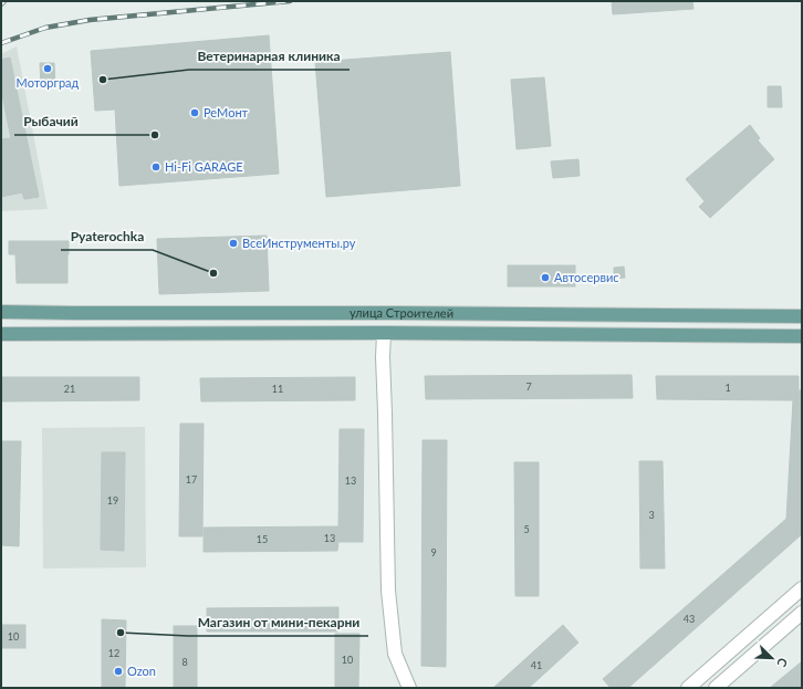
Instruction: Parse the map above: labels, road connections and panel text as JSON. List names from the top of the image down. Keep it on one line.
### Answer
{"streets":{"main road":["улица Строителей"]},"places":["Моторград","Ветеринарная клиника","РеМонт","Рыбачий","Hi-Fi GARAGE","ВсеИнструменты.ру","Pyaterochka","Автосервис","Магазин от мини-пекарни","Ozon"],"house_numbers":["7","1","21","11","17","13","19","3","5","13","15","9","43","10","12","10","8","41"],"north":"bottom right"}
